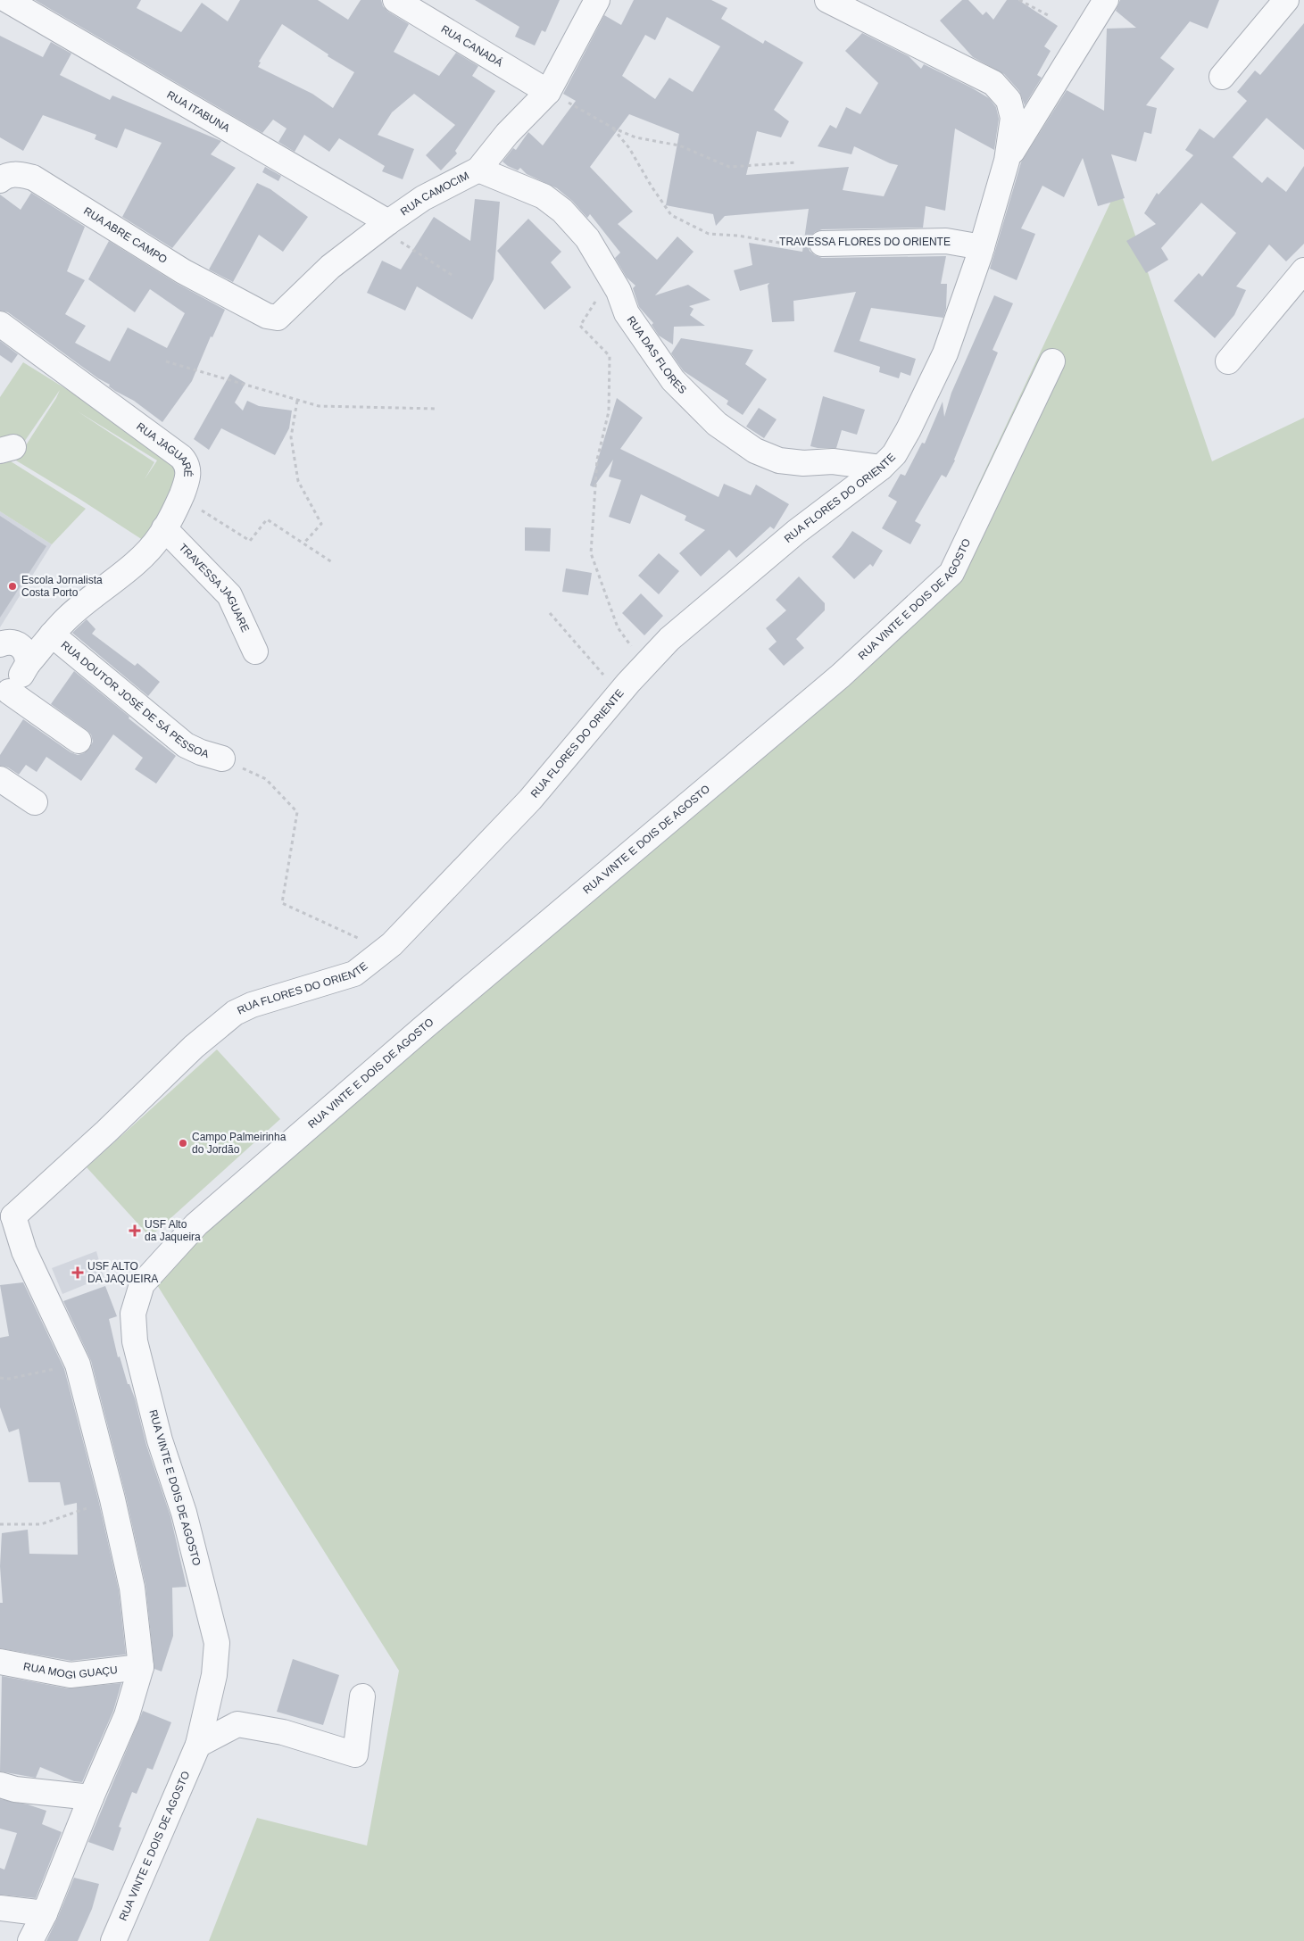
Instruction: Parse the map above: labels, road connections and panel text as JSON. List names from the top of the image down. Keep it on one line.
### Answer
{"streets":{"street":["RUA CANADÁ","RUA ITABUNA","RUA CAMOCIM","RUA ABRE CAMPO","TRAVESSA FLORES DO ORIENTE","RUA DAS FLORES","RUA JAGUARÉ","RUA FLORES DO ORIENTE","TRAVESSA JAGUARE","RUA VINTE E DOIS DE AGOSTO","RUA DOUTOR JOSÉ DE SÁ PESSOA","RUA MOGI GUAÇU"]},"crossings":[["RUA CANADÁ","RUA CAMOCIM"],["RUA ITABUNA","RUA CAMOCIM"],["RUA CAMOCIM","RUA ABRE CAMPO"],["RUA CAMOCIM","RUA DAS FLORES"],["TRAVESSA FLORES DO ORIENTE","RUA FLORES DO ORIENTE"],["RUA DAS FLORES","RUA FLORES DO ORIENTE"],["RUA JAGUARÉ","TRAVESSA JAGUARE"],["RUA JAGUARÉ","RUA DOUTOR JOSÉ DE SÁ PESSOA"]],"places":{"other":["Escola Jornalista Costa Porto","Campo Palmeirinha do Jordão"],"health":["USF Alto da Jaqueira","USF ALTO DA JAQUEIRA"]}}
